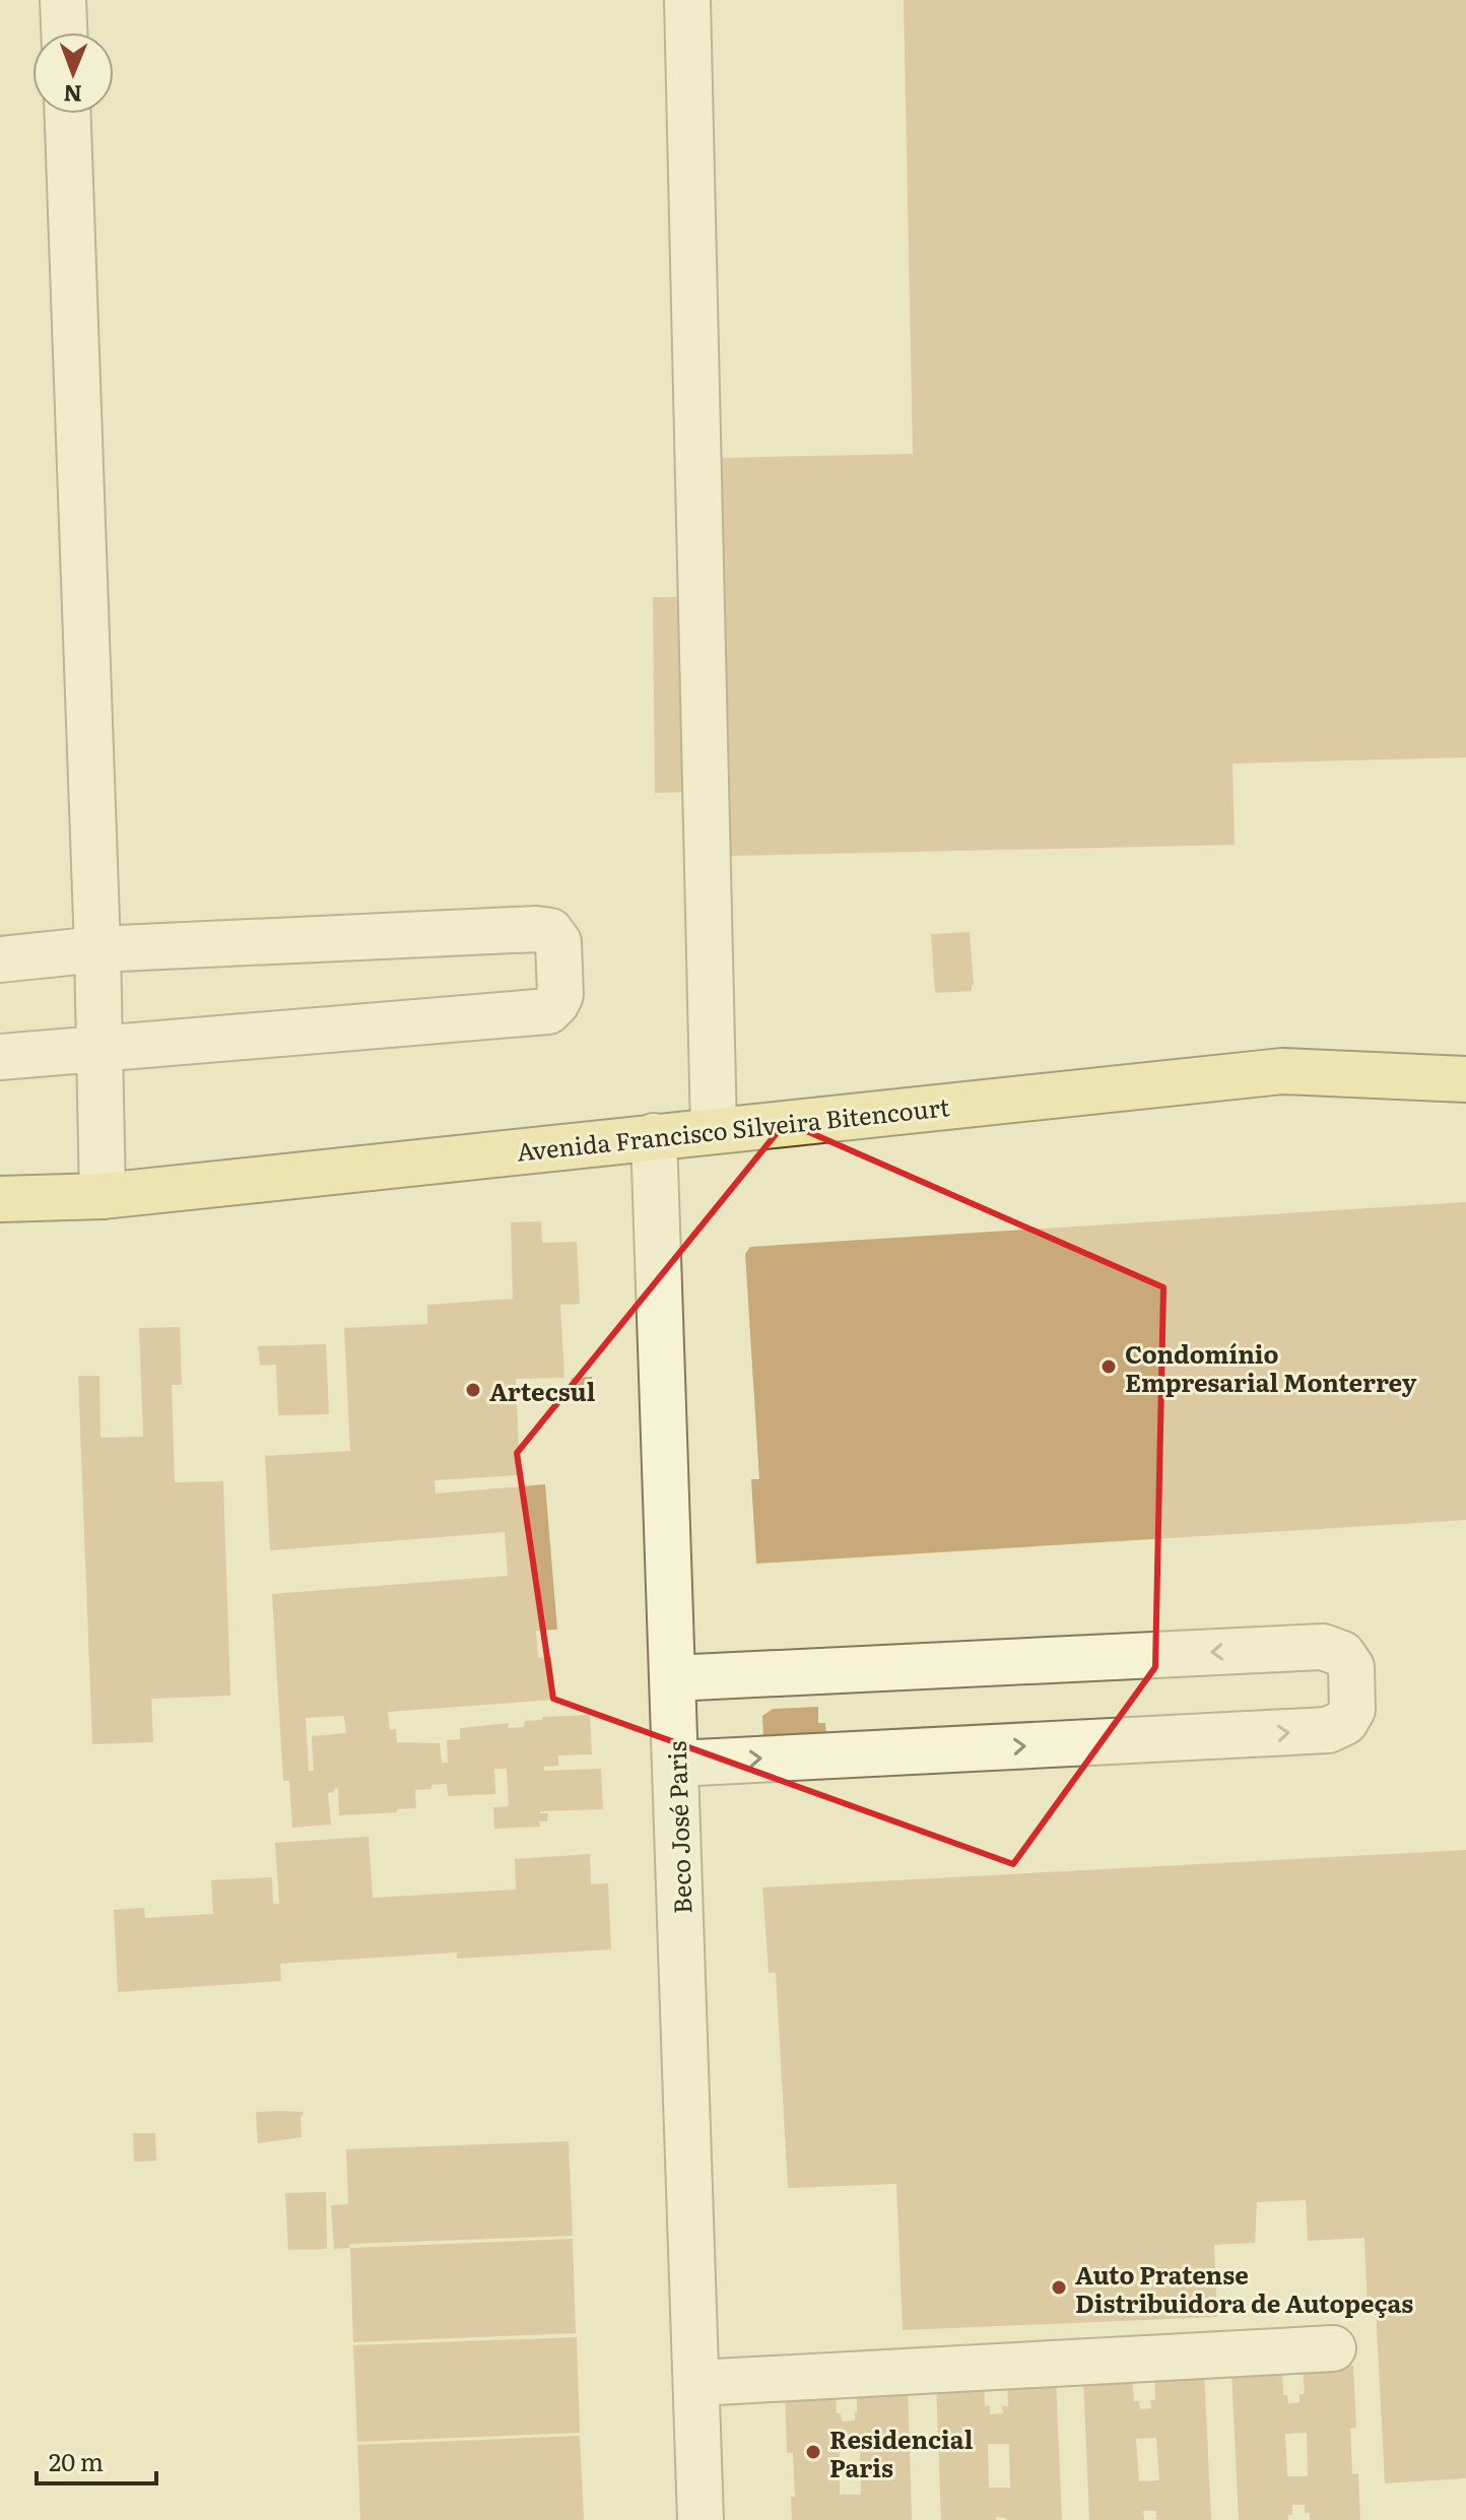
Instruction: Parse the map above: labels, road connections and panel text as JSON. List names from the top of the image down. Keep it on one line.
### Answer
{"streets":{"main road":["Avenida Francisco Silveira Bitencourt"],"street":["Beco José Paris"]},"crossings":[["Avenida Francisco Silveira Bitencourt","Beco José Paris"]],"places":["Condomínio Empresarial Monterrey","Artecsul","Auto Pratense Distribuidora de Autopeças","Residencial Paris"],"scale_bar":"20 m","north":"bottom"}
